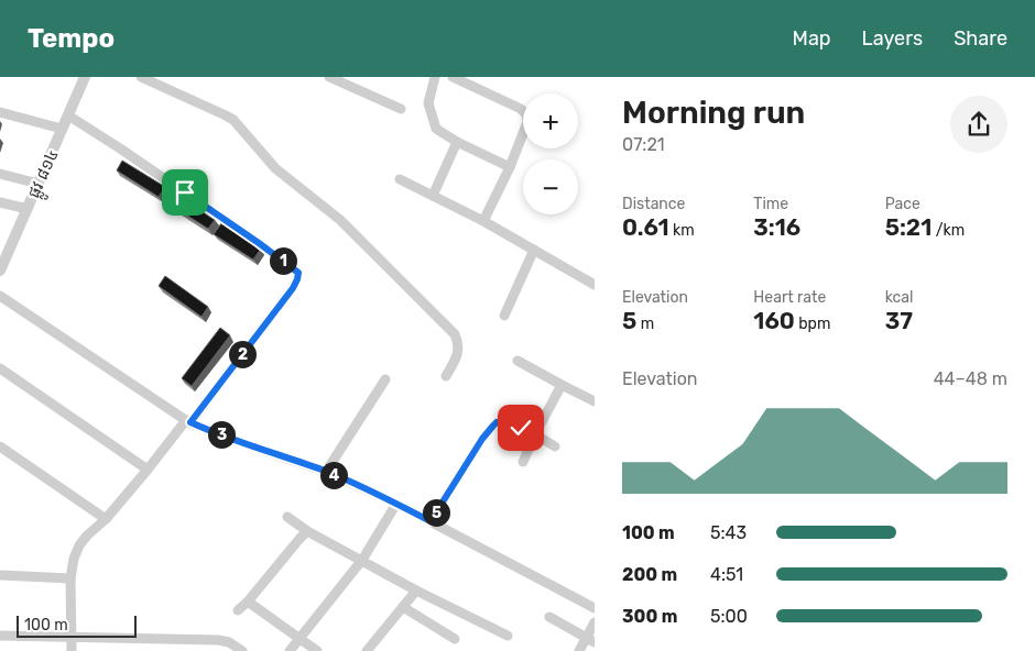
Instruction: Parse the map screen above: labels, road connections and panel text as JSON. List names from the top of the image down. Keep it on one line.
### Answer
{"streets":{"street":["ផ្លូវ ៨១៤"]},"scale_bar":"100 m","page":{"header":"Tempo","nav":["Map","Layers","Share"],"heading":["Morning run","07:21"],"map_buttons":["+","−"],"stats":[["Distance","0.61 km"],["Time","3:16"],["Pace","5:21 /km"],["Elevation","5 m"],["Heart rate","160 bpm"],["kcal","37"]],"pins":["1","2","3","4","5"],"chart":["Elevation","44–48 m"],"list":[{"name":"100 m","note":"5:43"},{"name":"200 m","note":"4:51"},{"name":"300 m","note":"5:00"}],"scale":"100 m"}}
